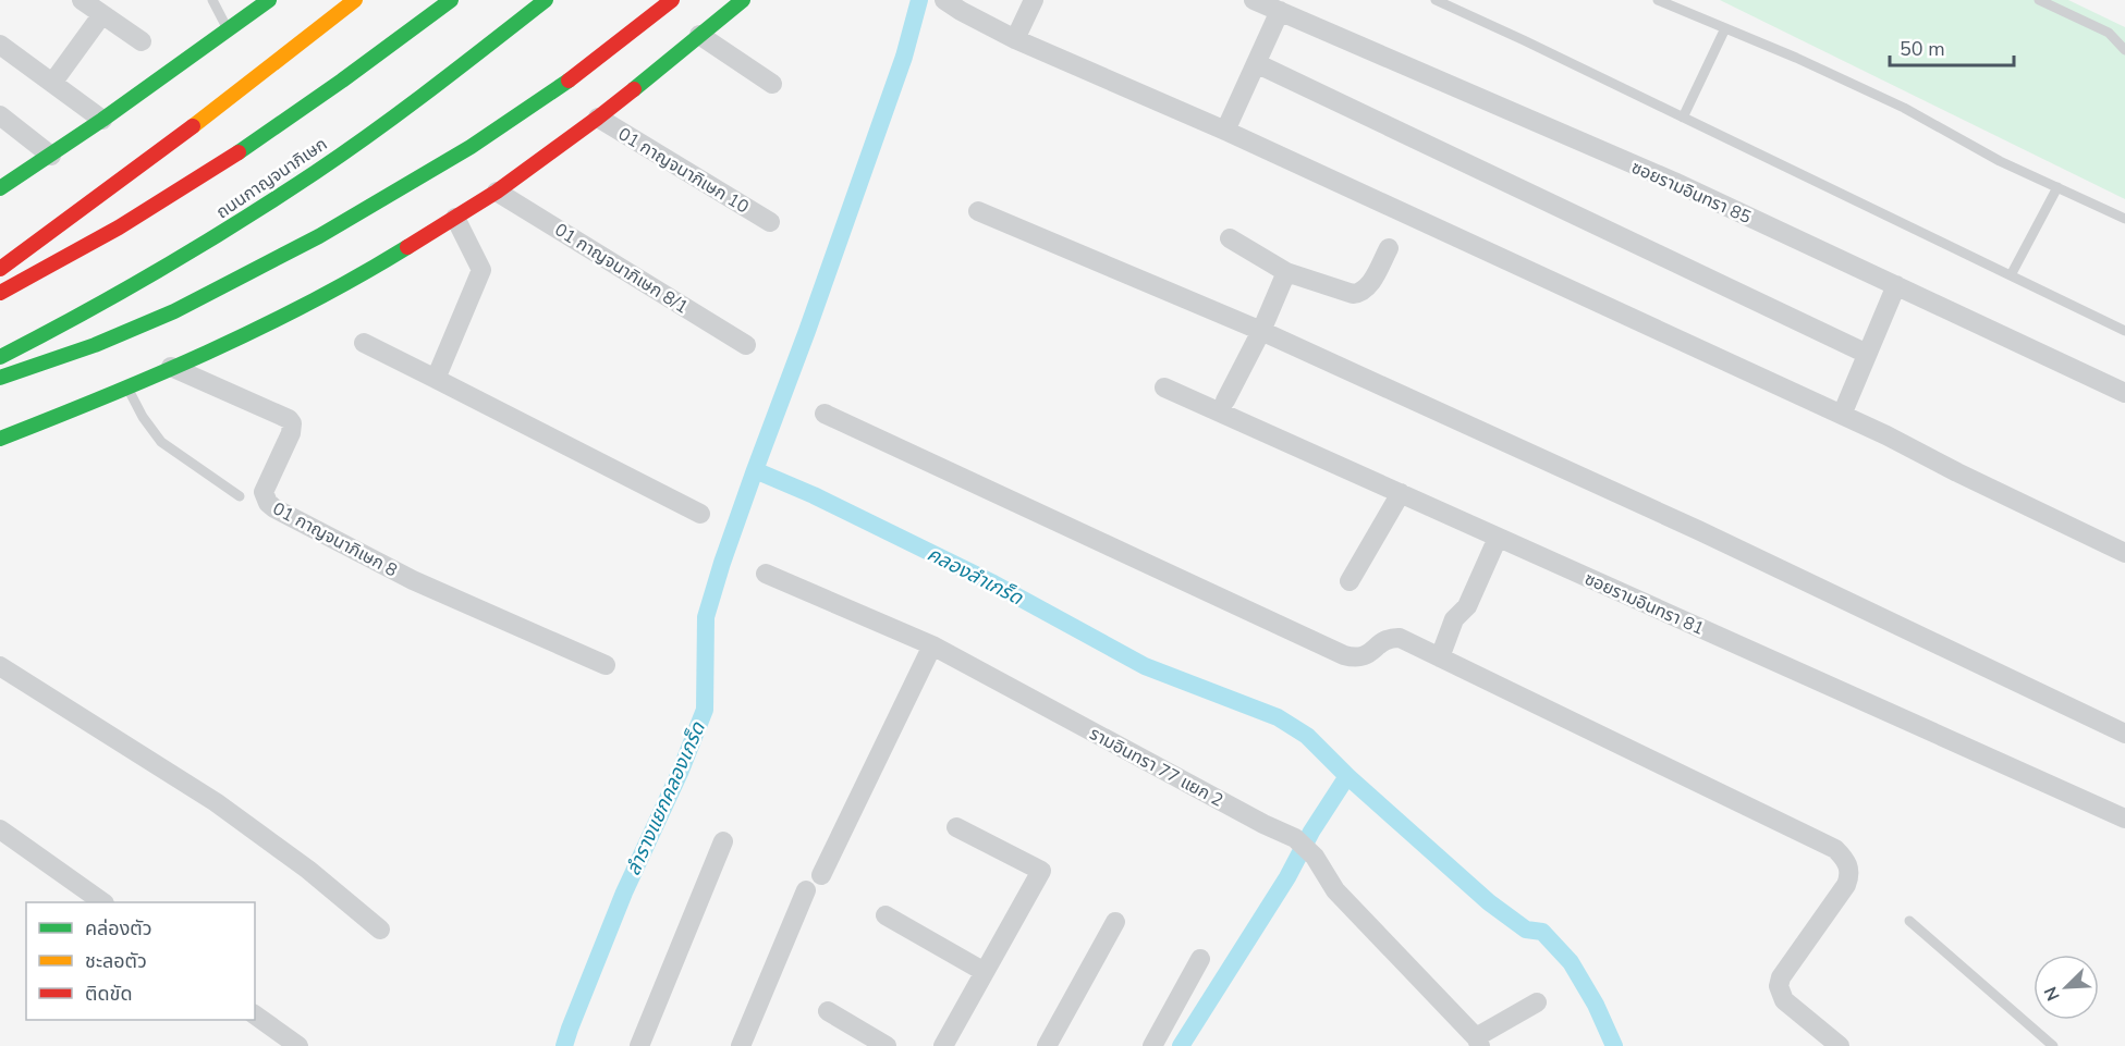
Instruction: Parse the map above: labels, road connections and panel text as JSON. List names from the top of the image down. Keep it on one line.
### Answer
{"streets":{"main road":["ถนนกาญจนาภิเษก"],"street":["01 กาญจนาภิเษก 10","ซอยรามอินทรา 85","01 กาญจนาภิเษก 8/1","01 กาญจนาภิเษก 8","ซอยรามอินทรา 81","รามอินทรา 77 แยก 2"]},"water":["คลองลำเกร็ด","ลำรางแยกคลองเกร็ด"],"legend":["คล่องตัว","ชะลอตัว","ติดขัด"],"scale_bar":"50 m","north":"bottom left"}
